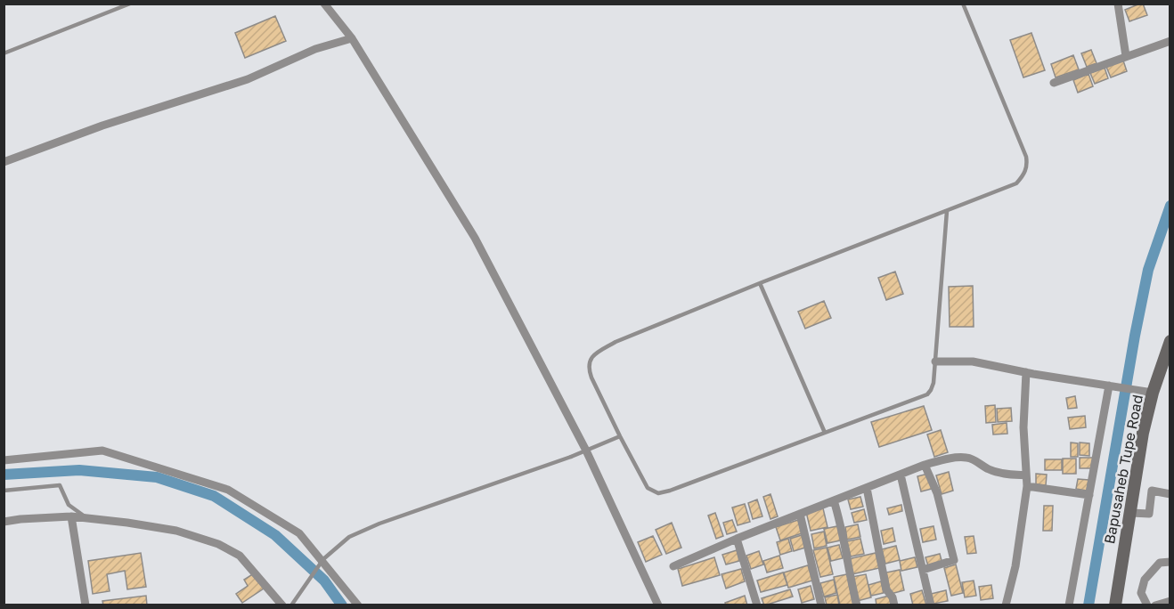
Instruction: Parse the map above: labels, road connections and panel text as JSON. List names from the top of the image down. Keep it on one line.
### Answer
{"streets":{"street":["Bapusaheb Tupe Road"]}}
